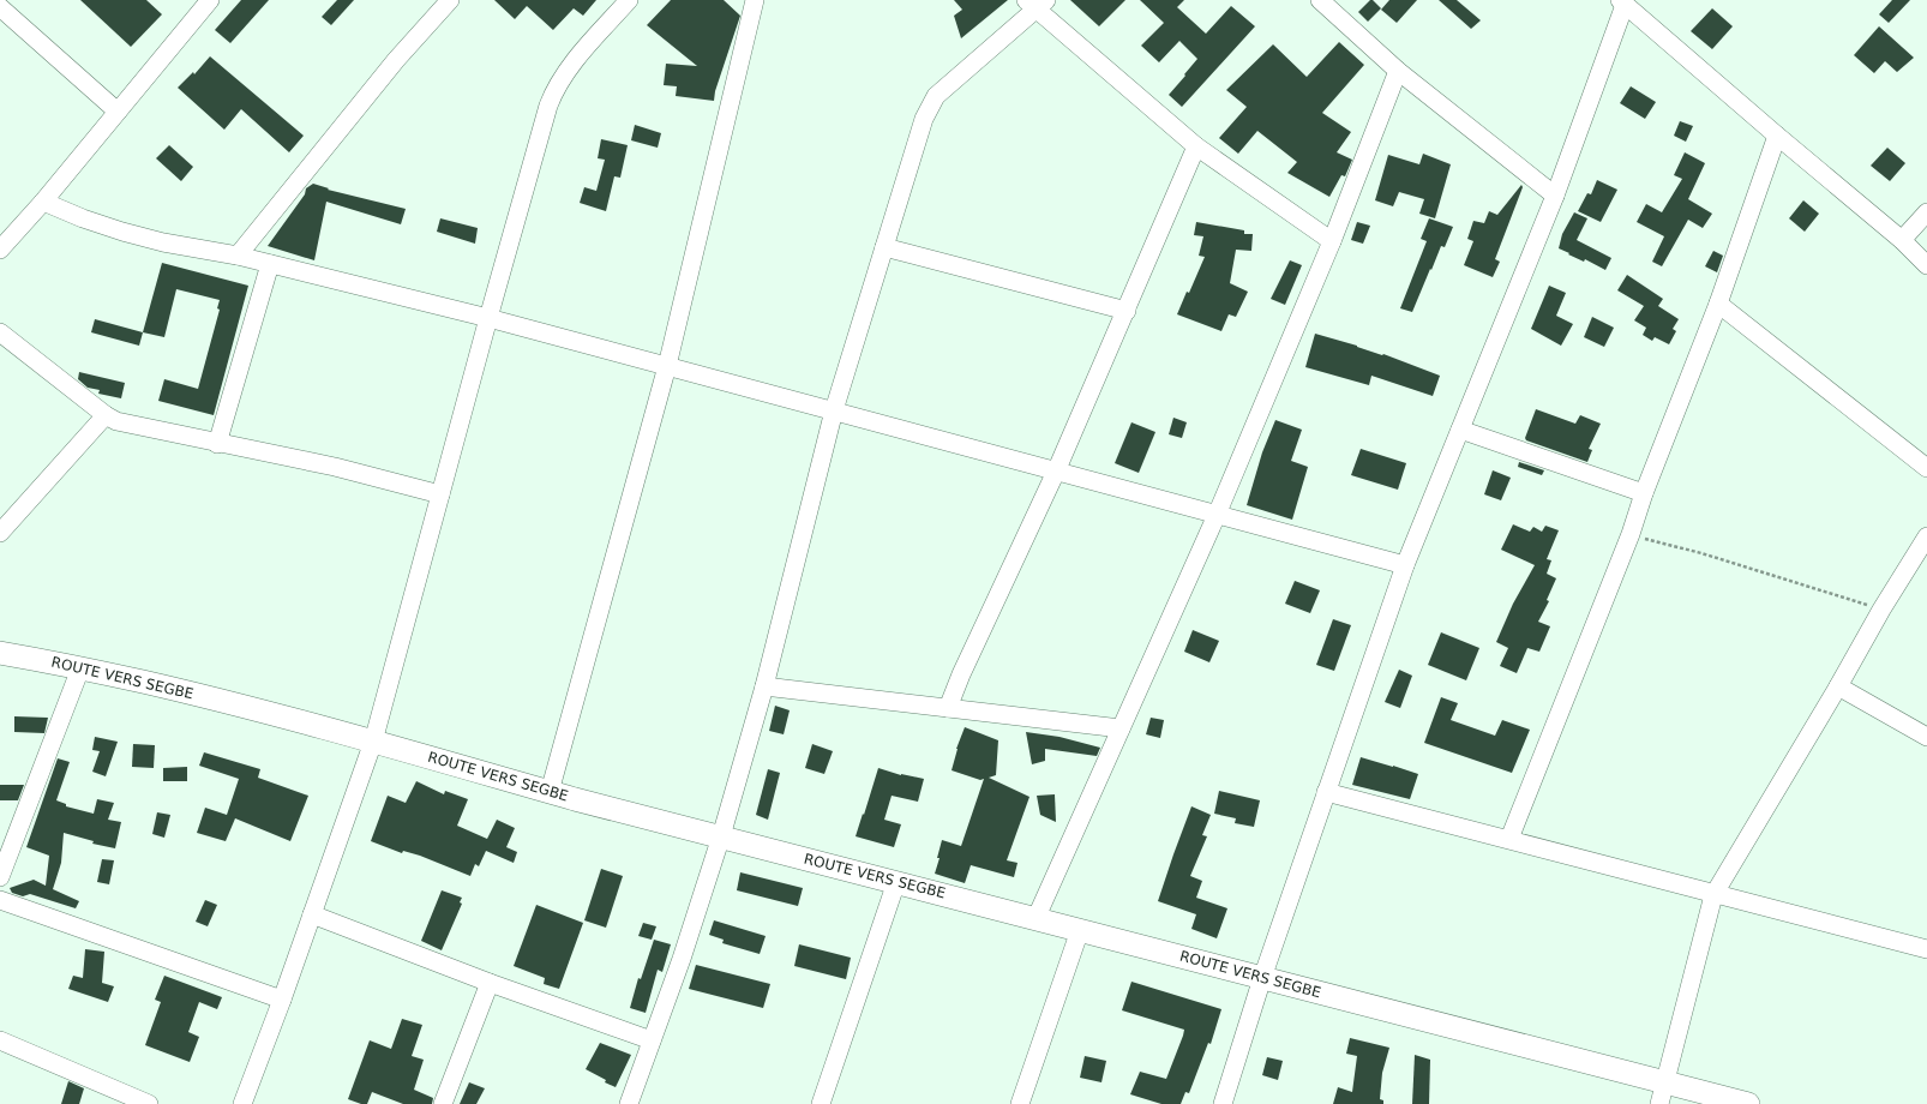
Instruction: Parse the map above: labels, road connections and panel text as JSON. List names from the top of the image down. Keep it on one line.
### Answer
{"streets":{"main road":["ROUTE VERS SEGBE"]}}
